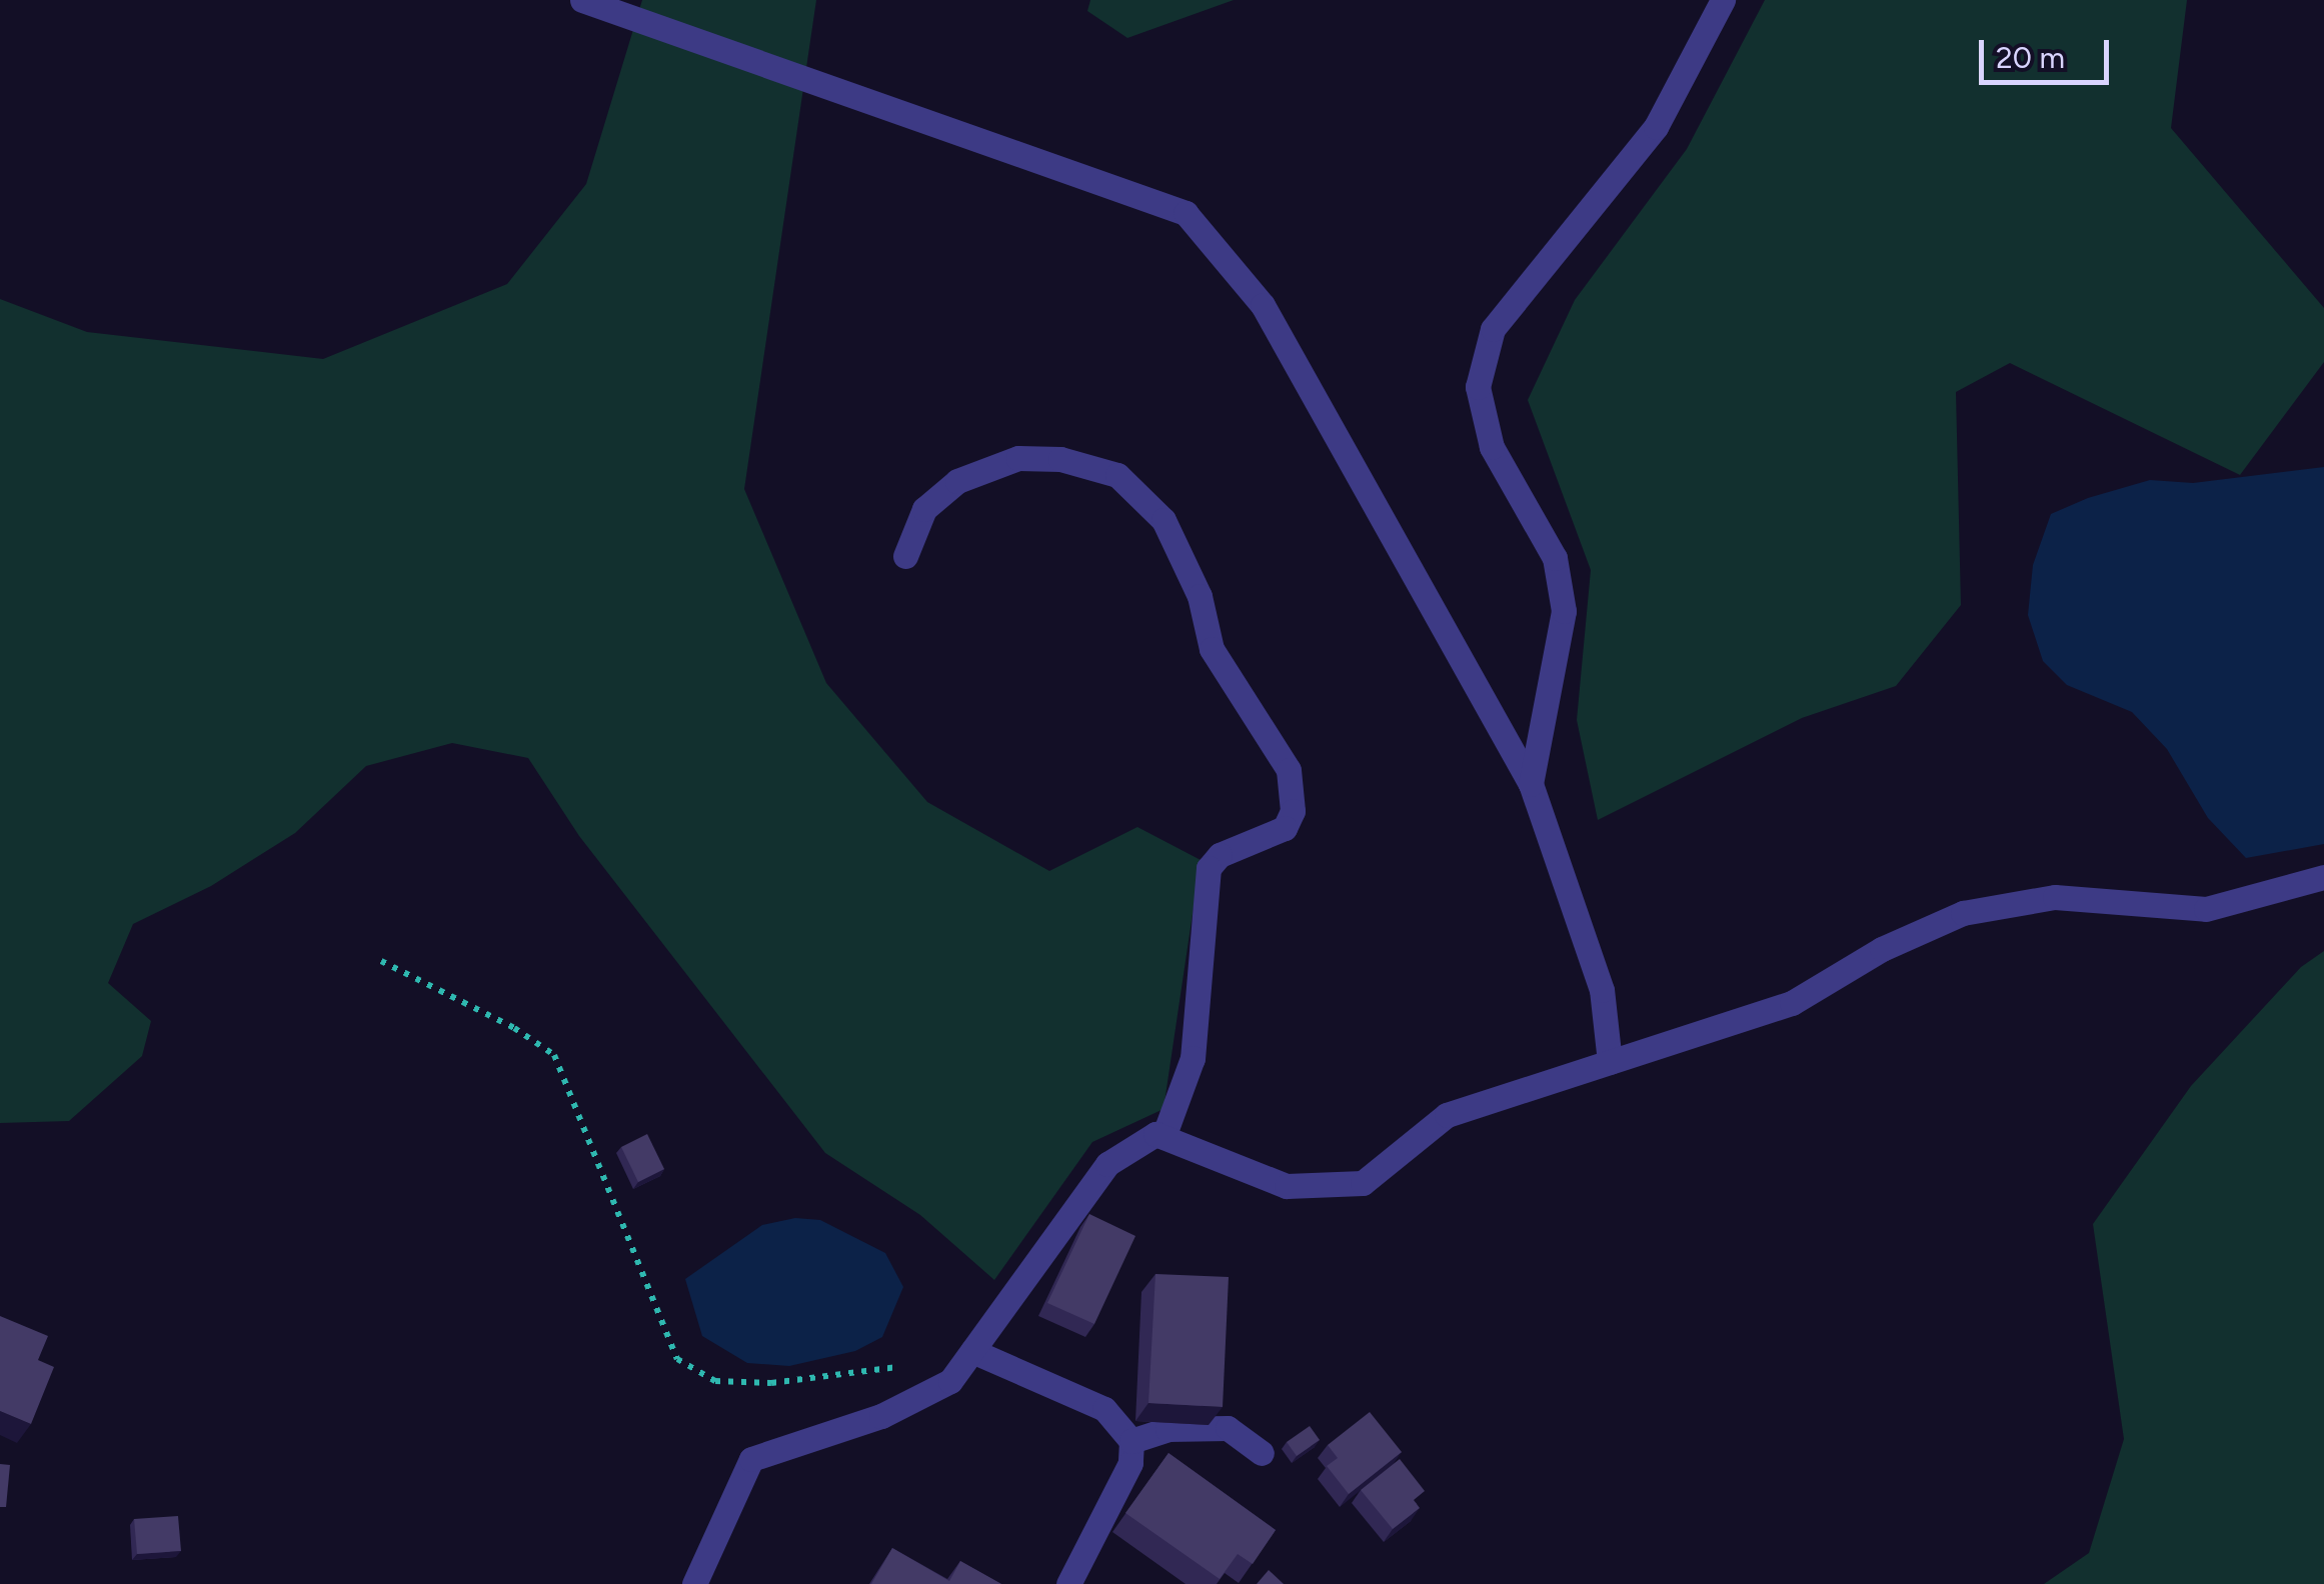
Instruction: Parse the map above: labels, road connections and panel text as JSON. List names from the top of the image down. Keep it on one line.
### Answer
{"scale_bar":"20 m"}
